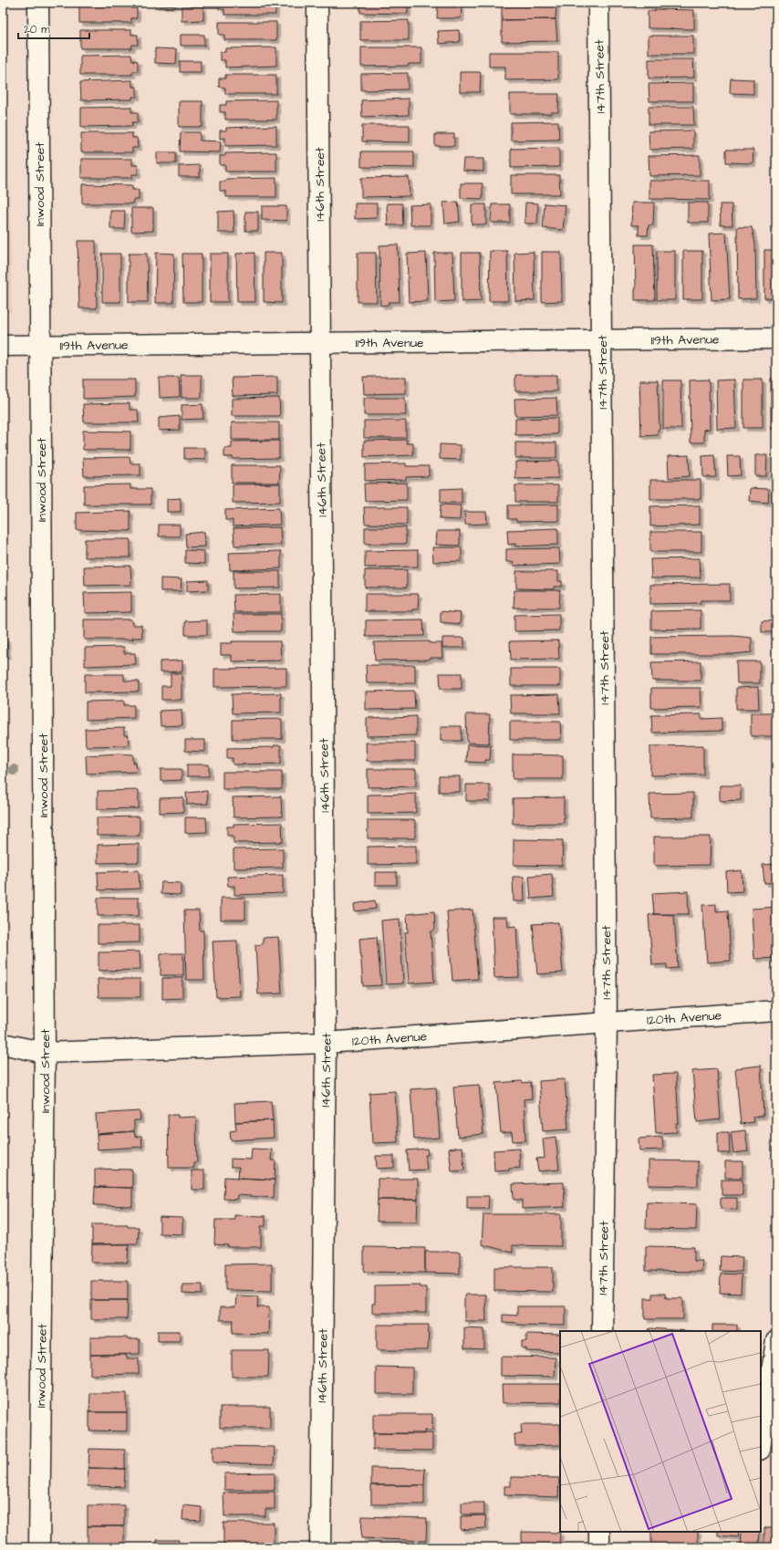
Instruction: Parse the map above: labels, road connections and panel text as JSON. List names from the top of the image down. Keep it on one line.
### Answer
{"streets":{"street":["147th Street","Inwood Street","146th Street","119th Avenue","120th Avenue"]},"crossings":[["147th Street","119th Avenue"],["147th Street","120th Avenue"],["Inwood Street","119th Avenue"],["Inwood Street","120th Avenue"],["146th Street","119th Avenue"],["146th Street","120th Avenue"]],"scale_bar":"20 m"}
